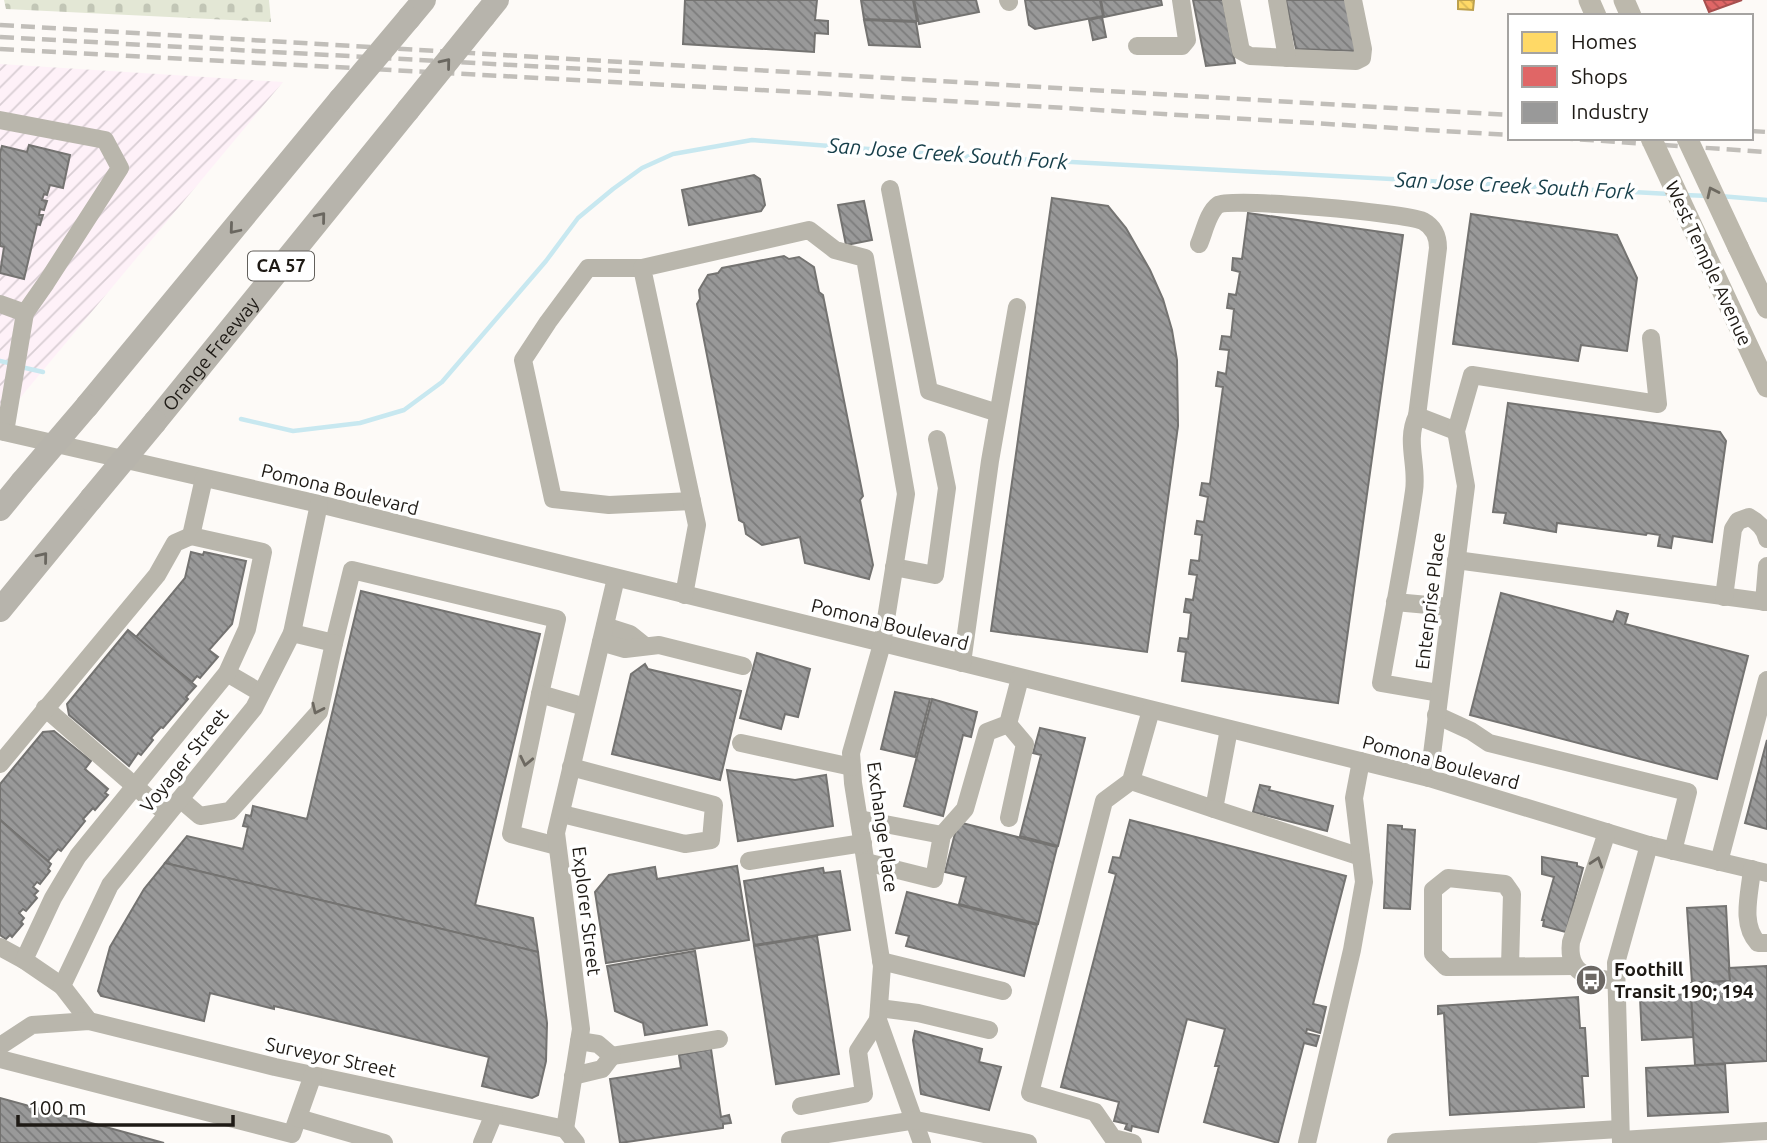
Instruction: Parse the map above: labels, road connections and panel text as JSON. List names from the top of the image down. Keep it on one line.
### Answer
{"streets":{"highway":["CA 57","Orange Freeway"],"main road":["West Temple Avenue"],"street":["Pomona Boulevard","Enterprise Place","Voyager Street","Exchange Place","Explorer Street","Surveyor Street"]},"crossings":[["Pomona Boulevard","Enterprise Place"],["Pomona Boulevard","Voyager Street"],["Pomona Boulevard","Exchange Place"],["Pomona Boulevard","Explorer Street"],["Explorer Street","Surveyor Street"]],"water":["San Jose Creek South Fork"],"places":{"bus stop":["Foothill Transit 190; 194"]},"legend":["Homes","Shops","Industry"],"scale_bar":"100 m"}
